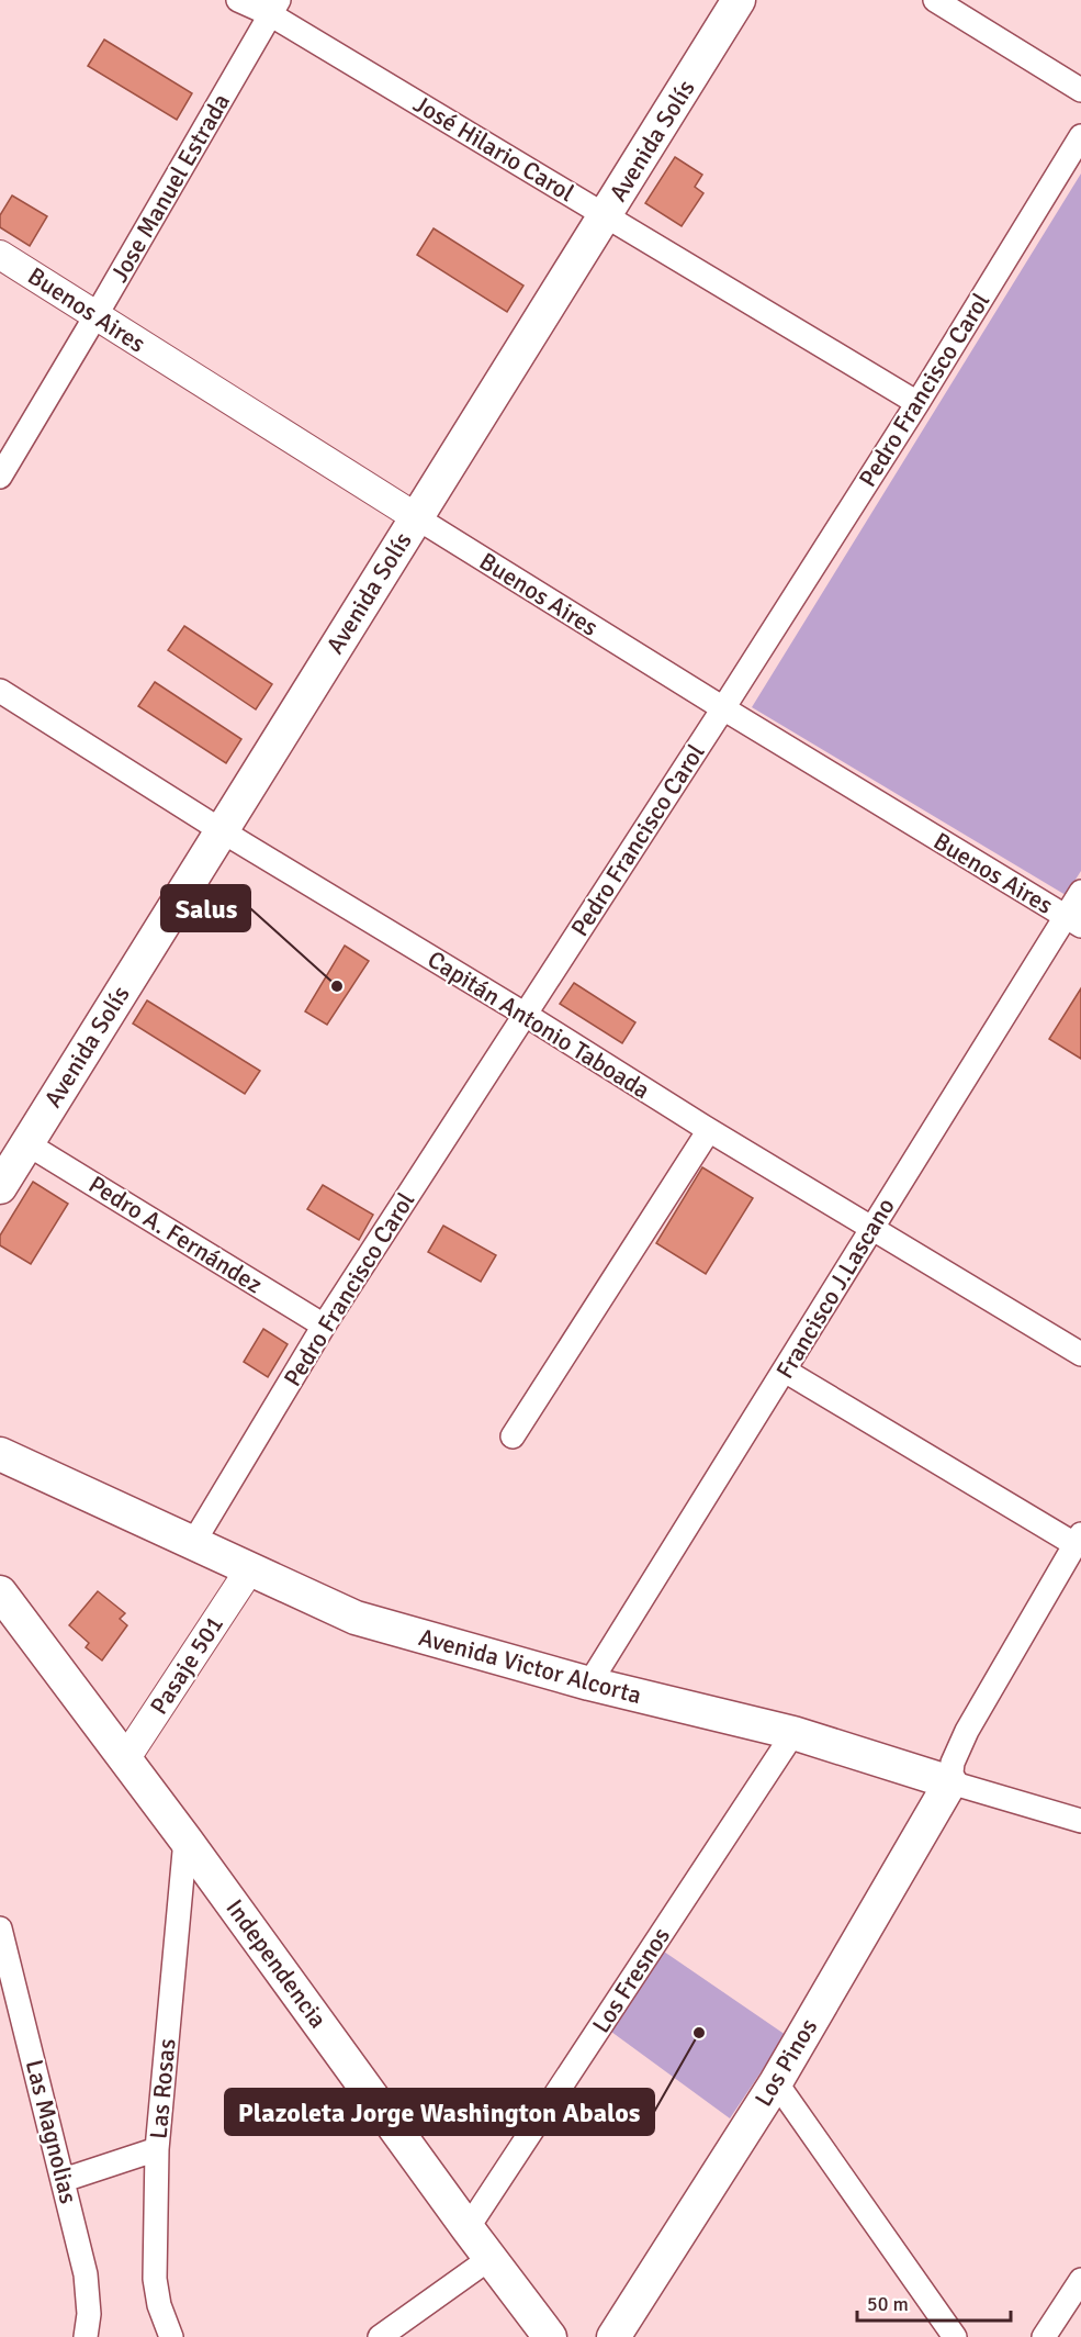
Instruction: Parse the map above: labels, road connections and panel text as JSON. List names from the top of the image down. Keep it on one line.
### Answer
{"streets":{"main road":["Avenida Solís","Avenida Victor Alcorta","Independencia","Los Pinos"],"street":["José Hilario Carol","Jose Manuel Estrada","Buenos Aires","Pedro Francisco Carol","Capitán Antonio Taboada","Pedro A. Fernández","Francisco J.Lascano","Pasaje 501","Los Fresnos","Las Rosas","Las Magnolias"]},"crossings":[["Avenida Solís","José Hilario Carol"],["Avenida Solís","Buenos Aires"],["Avenida Solís","Capitán Antonio Taboada"],["Avenida Solís","Pedro A. Fernández"],["José Hilario Carol","Jose Manuel Estrada"],["José Hilario Carol","Pedro Francisco Carol"],["Jose Manuel Estrada","Buenos Aires"],["Buenos Aires","Pedro Francisco Carol"],["Buenos Aires","Francisco J.Lascano"],["Pedro Francisco Carol","Capitán Antonio Taboada"],["Pedro Francisco Carol","Pedro A. Fernández"],["Pedro Francisco Carol","Avenida Victor Alcorta"],["Capitán Antonio Taboada","Francisco J.Lascano"],["Francisco J.Lascano","Avenida Victor Alcorta"],["Pasaje 501","Avenida Victor Alcorta"],["Pasaje 501","Independencia"],["Avenida Victor Alcorta","Los Fresnos"],["Avenida Victor Alcorta","Los Pinos"],["Independencia","Los Fresnos"],["Independencia","Las Rosas"]],"places":["Salus","Plazoleta Jorge Washington Abalos"],"scale_bar":"50 m"}
